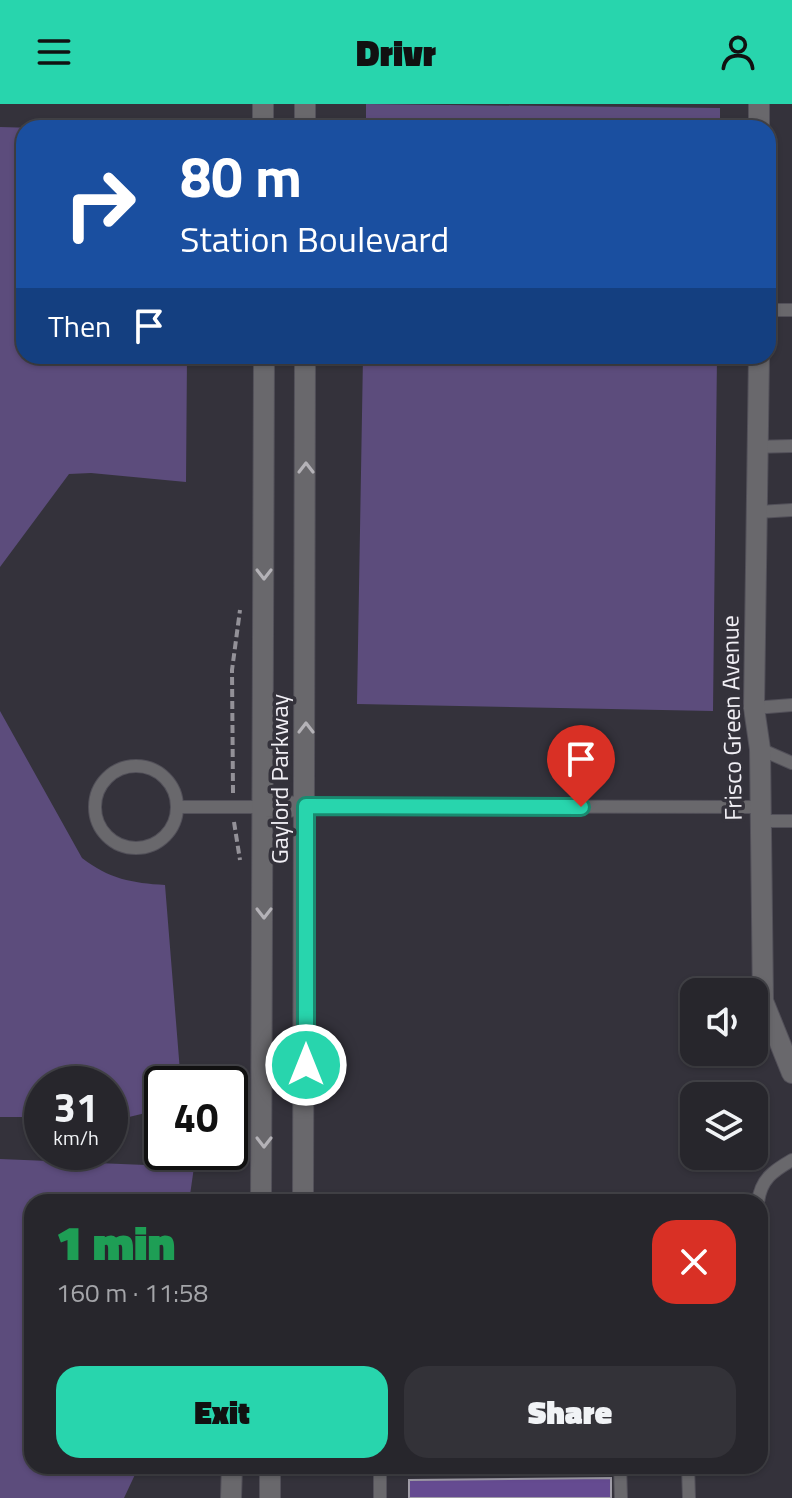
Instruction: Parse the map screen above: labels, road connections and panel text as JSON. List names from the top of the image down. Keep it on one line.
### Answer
{"streets":{"street":["Frisco Green Avenue","Gaylord Parkway"]},"page":{"header":"Drivr","turn":["80 m","Station Boulevard"],"then":"Then","speed":"31 km/h","limit":"40","heading":["1 min","160 m · 11:58"],"buttons":["Exit","Share"]}}
